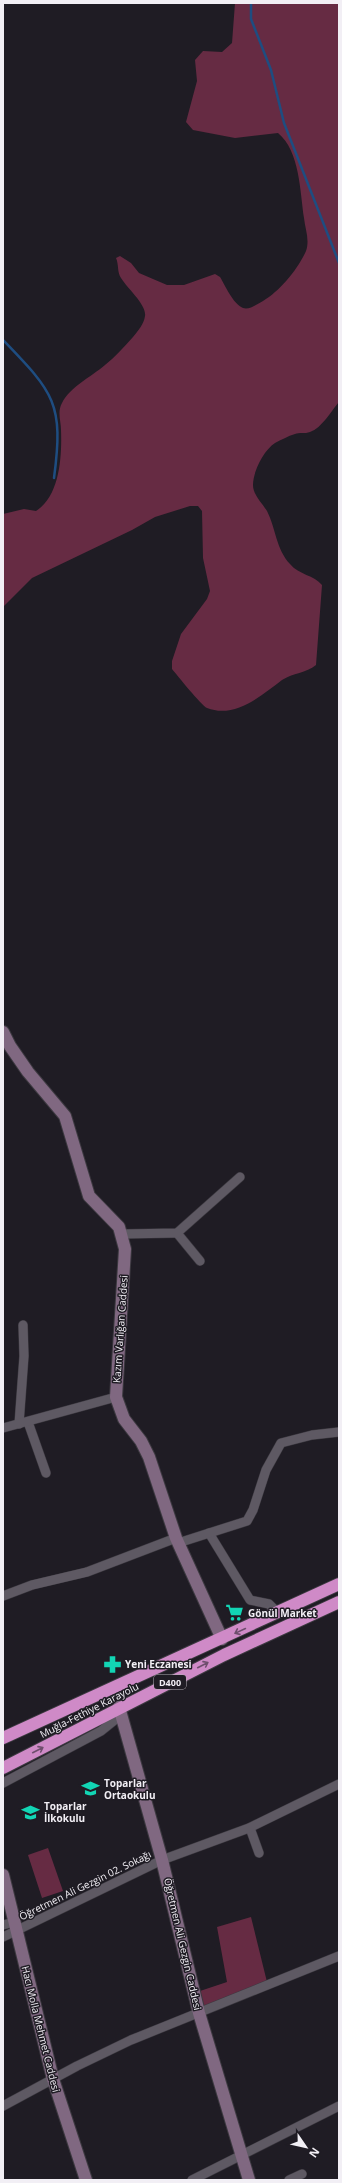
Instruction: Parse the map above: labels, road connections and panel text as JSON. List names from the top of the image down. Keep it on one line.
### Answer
{"streets":{"highway":["D400","Muğla-Fethiye Karayolu"],"street":["Kazım Varlığan Caddesi","Öğretmen Ali Gezgin 02. Sokağı","Öğretmen Ali Gezgin Caddesi","Hacı Molla Mehmet Caddesi"]},"crossings":[["Kazım Varlığan Caddesi","Muğla-Fethiye Karayolu"],["Muğla-Fethiye Karayolu","Öğretmen Ali Gezgin Caddesi"],["Öğretmen Ali Gezgin 02. Sokağı","Öğretmen Ali Gezgin Caddesi"],["Öğretmen Ali Gezgin 02. Sokağı","Hacı Molla Mehmet Caddesi"]],"places":{"supermarket":["Gönül Market"],"pharmacy":["Yeni Eczanesi"],"school or university":["Toparlar Ortaokulu","Toparlar İlkokulu"]},"north":"bottom right"}
